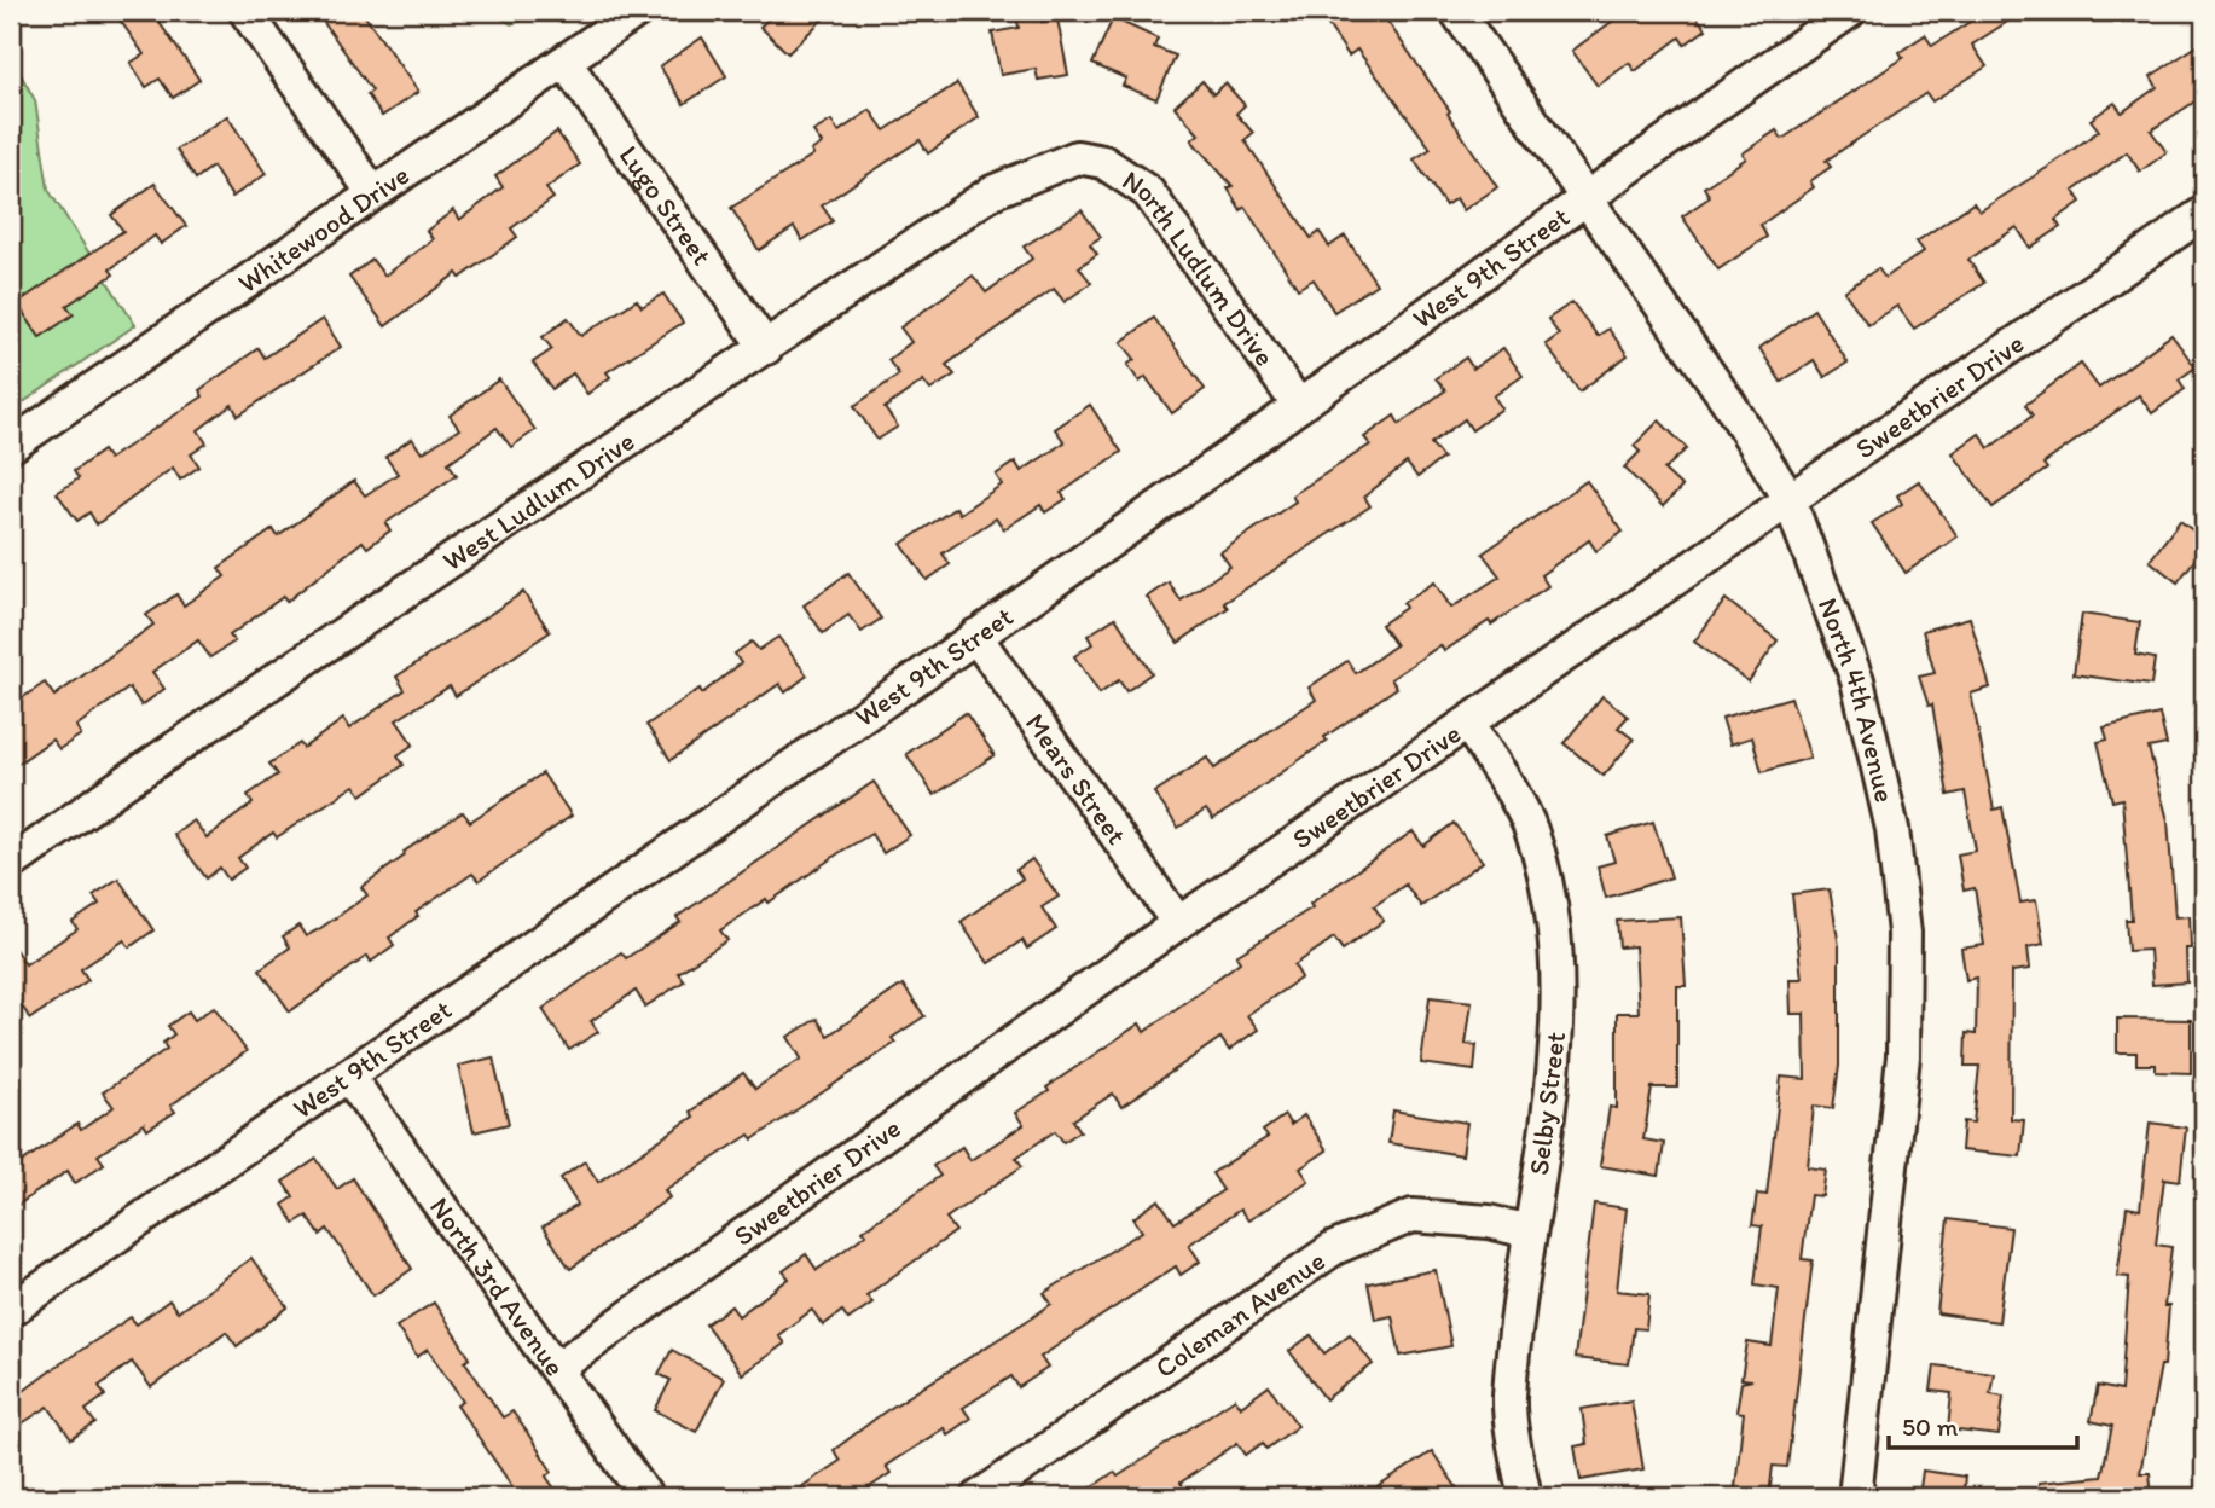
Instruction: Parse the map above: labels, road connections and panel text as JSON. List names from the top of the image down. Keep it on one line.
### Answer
{"streets":{"street":["Lugo Street","Whitewood Drive","West 9th Street","North Ludlum Drive","Sweetbrier Drive","West Ludlum Drive","North 4th Avenue","Mears Street","Selby Street","North 3rd Avenue","Coleman Avenue"]},"crossings":[["Lugo Street","Whitewood Drive"],["Lugo Street","West Ludlum Drive"],["West 9th Street","North Ludlum Drive"],["West 9th Street","North 4th Avenue"],["West 9th Street","Mears Street"],["West 9th Street","North 3rd Avenue"],["North Ludlum Drive","West Ludlum Drive"],["Sweetbrier Drive","North 4th Avenue"],["Sweetbrier Drive","Mears Street"],["Sweetbrier Drive","Selby Street"],["Sweetbrier Drive","North 3rd Avenue"],["Selby Street","Coleman Avenue"]],"scale_bar":"50 m"}
